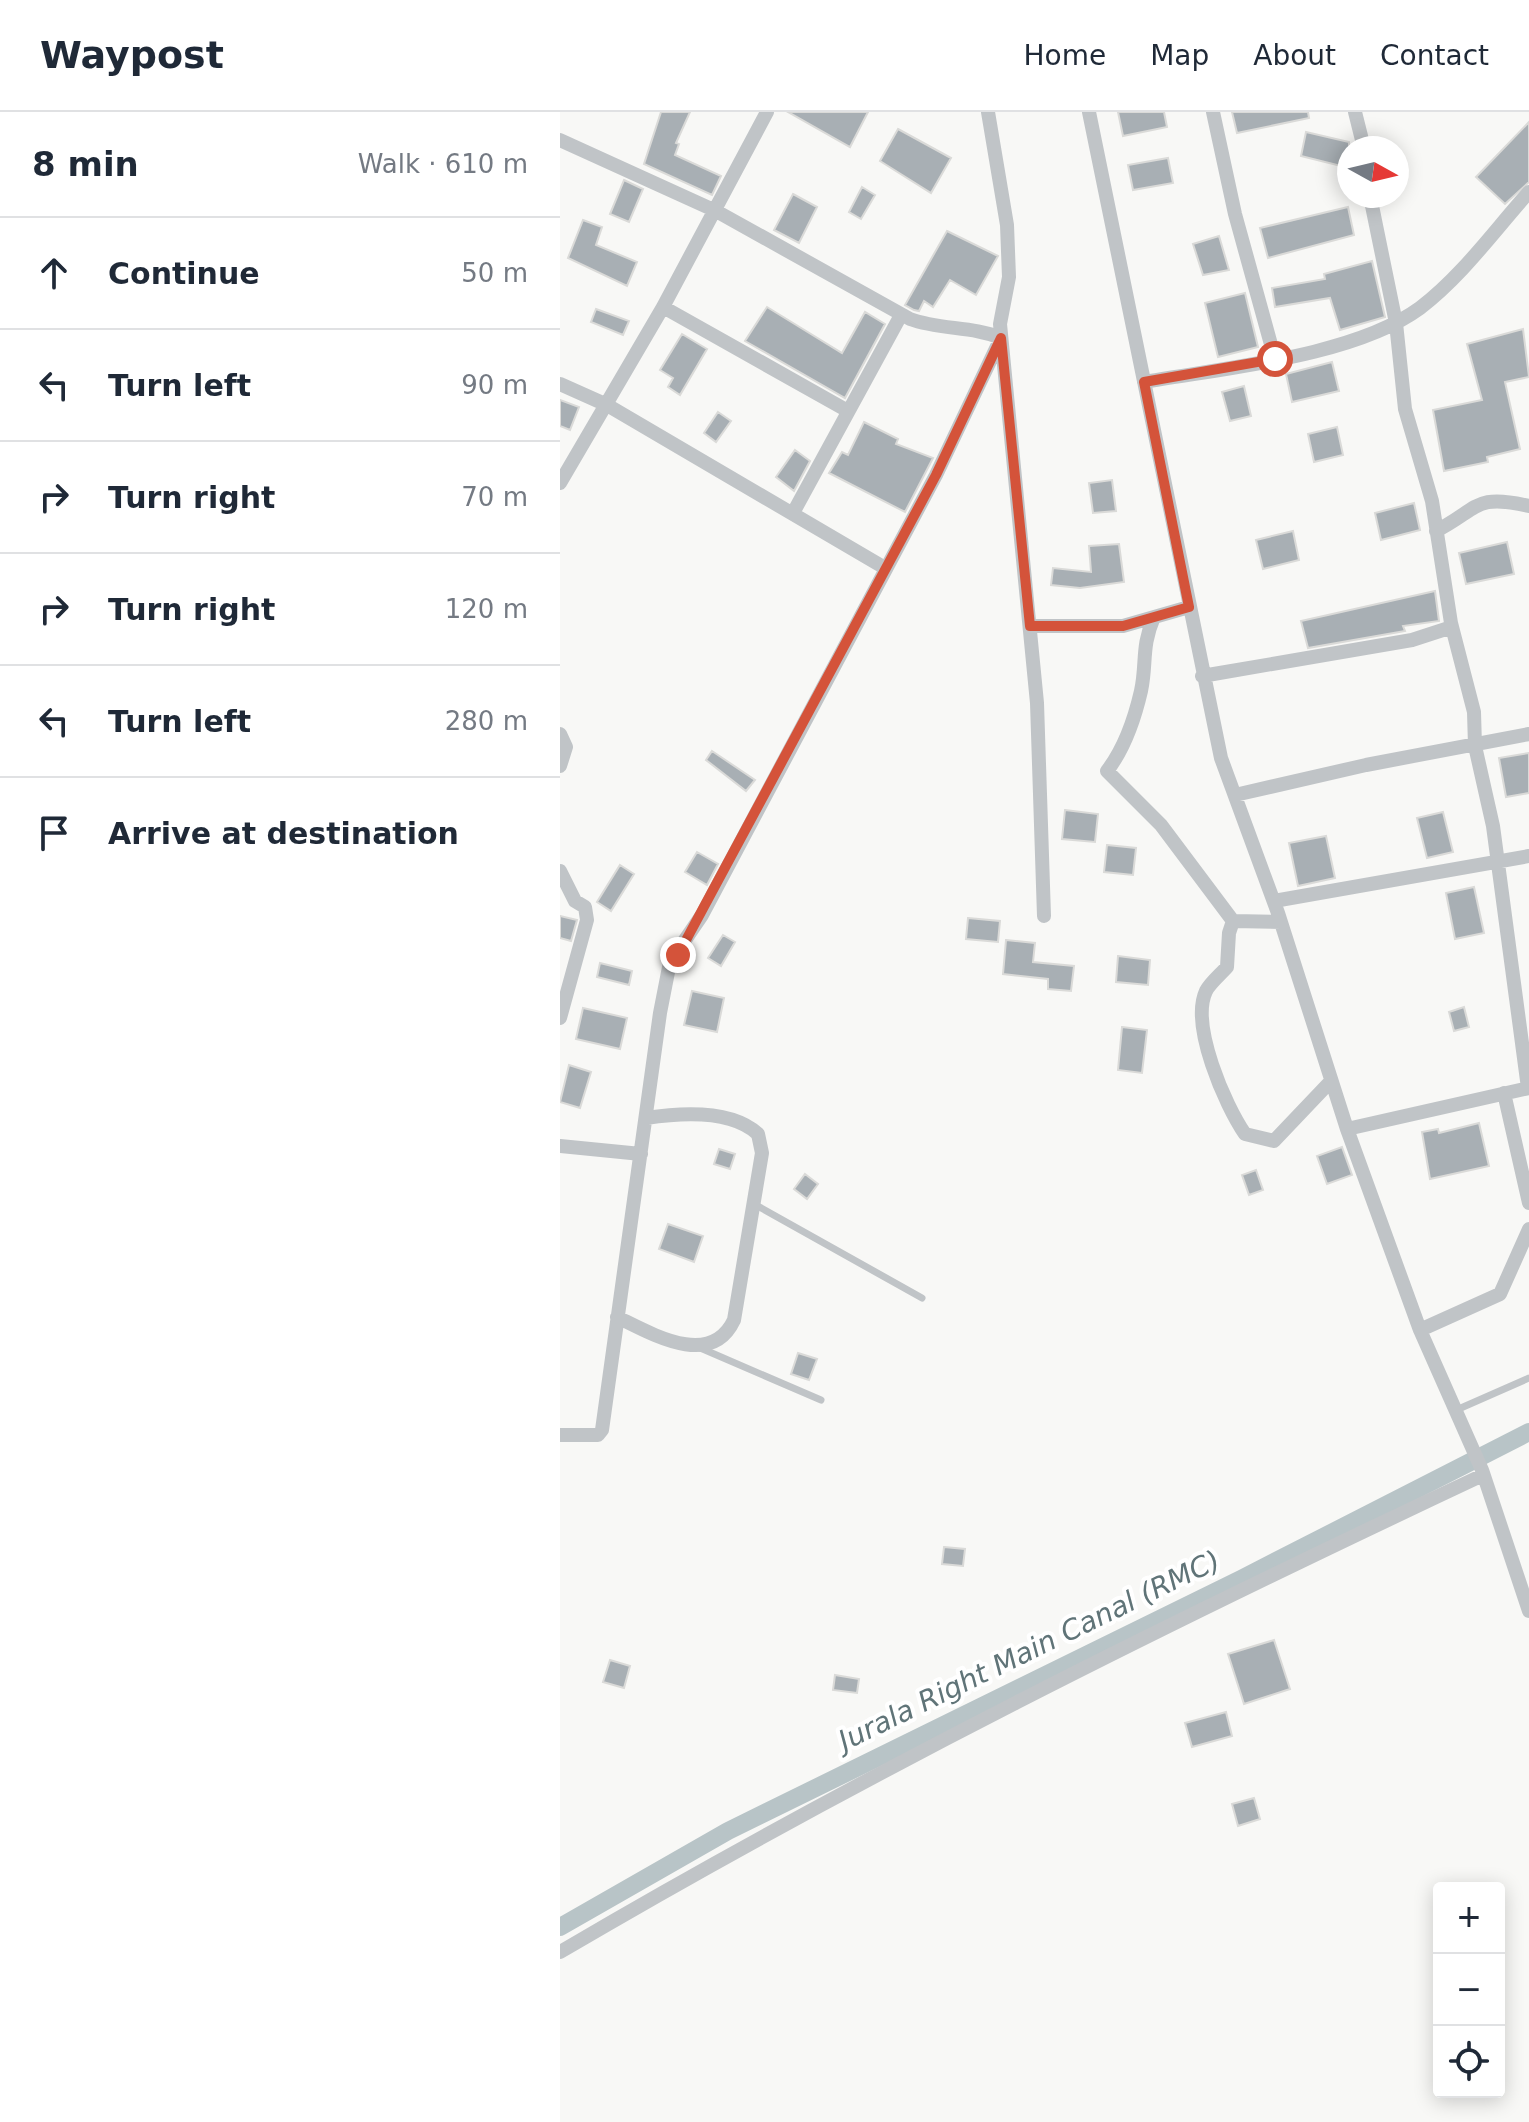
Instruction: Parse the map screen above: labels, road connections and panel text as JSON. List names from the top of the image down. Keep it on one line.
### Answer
{"water":["Jurala Right Main Canal (RMC)"],"north":"right","page":{"header":"Waypost","nav":["Home","Map","About","Contact"],"heading":["8 min","Walk · 610 m"],"list":[["Continue","50 m"],["Turn left","90 m"],["Turn right","70 m"],["Turn right","120 m"],["Turn left","280 m"],"Arrive at destination"],"map_buttons":["+","−"]}}
